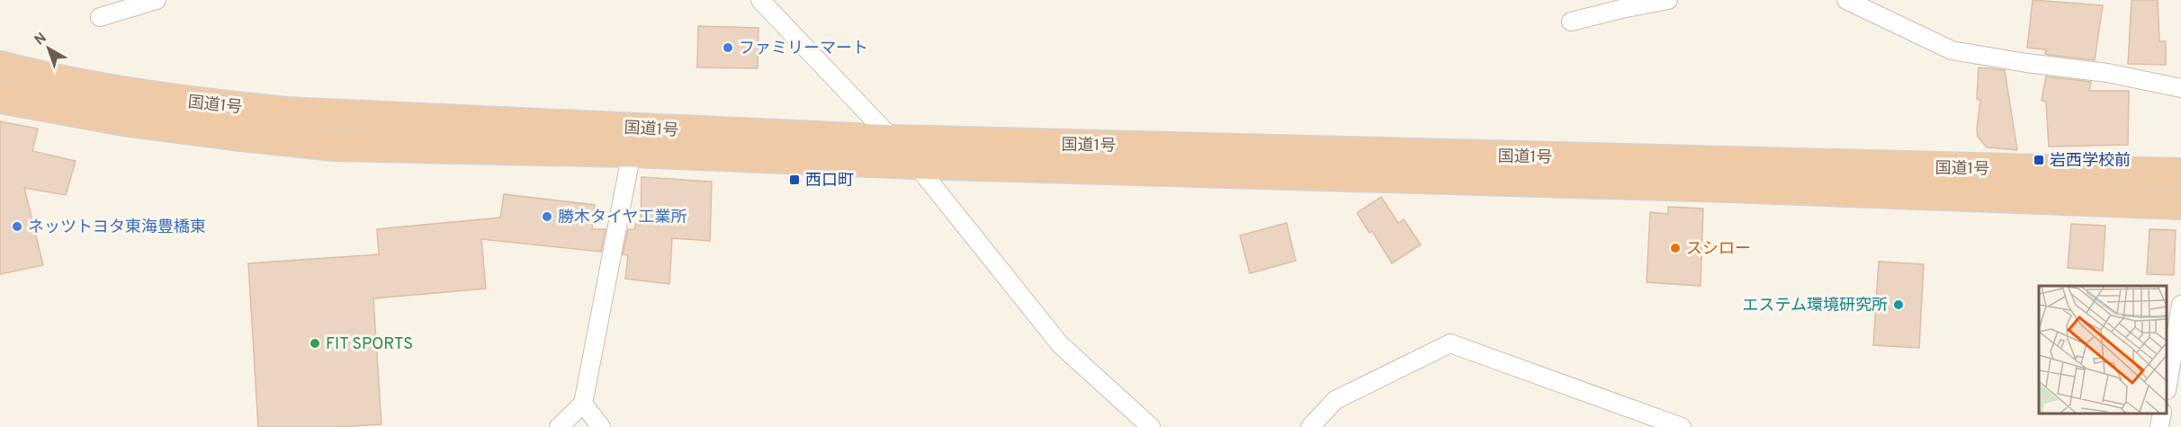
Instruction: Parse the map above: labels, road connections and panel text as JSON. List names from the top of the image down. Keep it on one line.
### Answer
{"streets":{"highway":["国道1号"]},"places":{"other":["ファミリーマート","勝木タイヤ工業所","ネッツトヨタ東海豊橋東","スシロー","エステム環境研究所","FIT SPORTS"],"transit":["岩西学校前","西口町"]},"north":"top left"}
